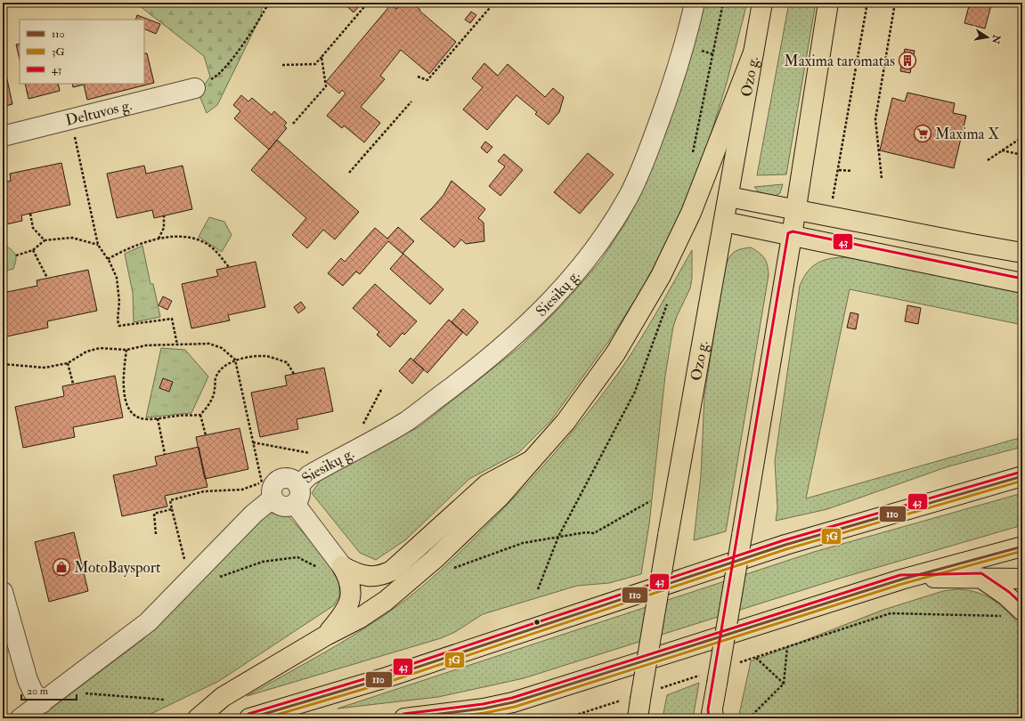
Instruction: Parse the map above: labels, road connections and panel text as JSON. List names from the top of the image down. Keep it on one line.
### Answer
{"streets":{"main road":["Ozo g."],"street":["Deltuvos g.","Siesikų g."]},"places":{"building":["Maxima taromatas"],"supermarket":["Maxima X"],"shop":["MotoBaysport"]},"lines":["transit line 43","transit line 110","transit line 3G"],"legend":["110","3G","43"],"scale_bar":"20 m","north":"right"}
